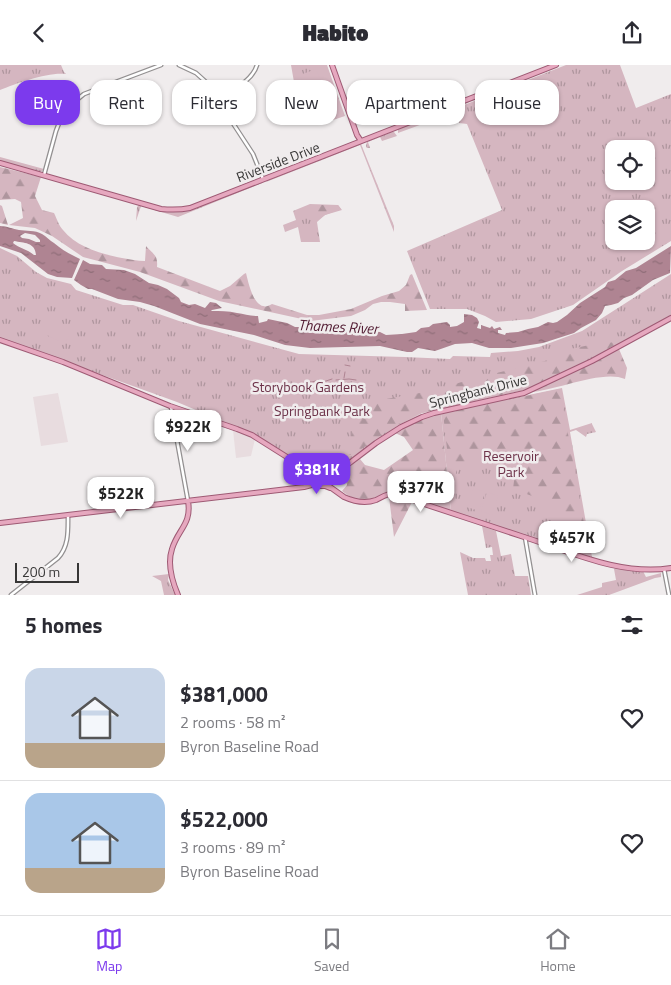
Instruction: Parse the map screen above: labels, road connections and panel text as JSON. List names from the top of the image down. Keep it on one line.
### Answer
{"streets":{"main road":["Riverside Drive","Springbank Drive"]},"water":["Thames River"],"parks":["Storybook Gardens","Springbank Park","Reservoir Park"],"scale_bar":"200 m","page":{"header":"Habito","chip":["Buy","Rent","Filters","New","Apartment","House"],"price":["$922K","$381K","$377K","$522K","$457K"],"scale":"200 m","heading":"5 homes","list":[{"name":"$381,000","note":"2 rooms · 58 m² · Byron Baseline Road"},{"name":"$522,000","note":"3 rooms · 89 m² · Byron Baseline Road"}],"tabs":["Map","Saved","Home"]}}
